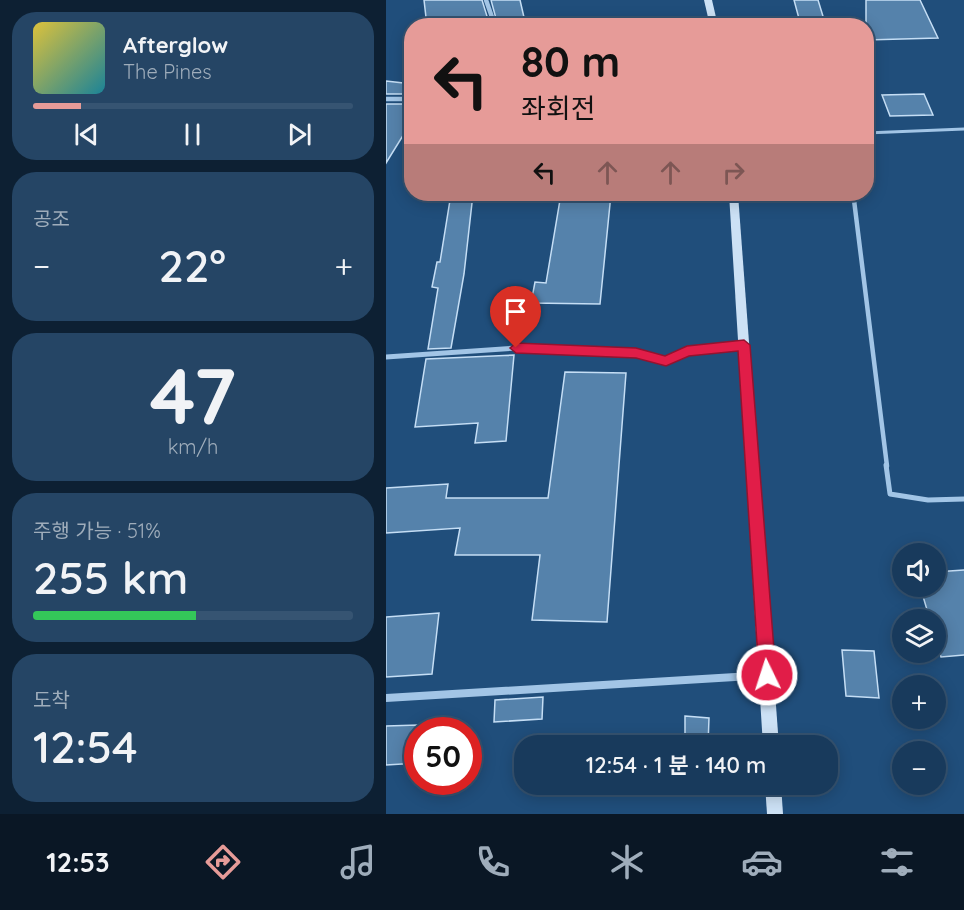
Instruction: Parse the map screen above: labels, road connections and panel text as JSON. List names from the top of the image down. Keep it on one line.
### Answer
{"page":{"turn":["80 m","좌회전"],"song":["Afterglow","The Pines"],"tile":["공조",["47","km/h"],["주행 가능 · 51%","255 km"],["도착","12:54"]],"heat":["−","22°","+"],"map_buttons":["+","−"],"limit":"50","trip":"12:54 · 1 분 · 140 m","tabs":"12:53"}}
